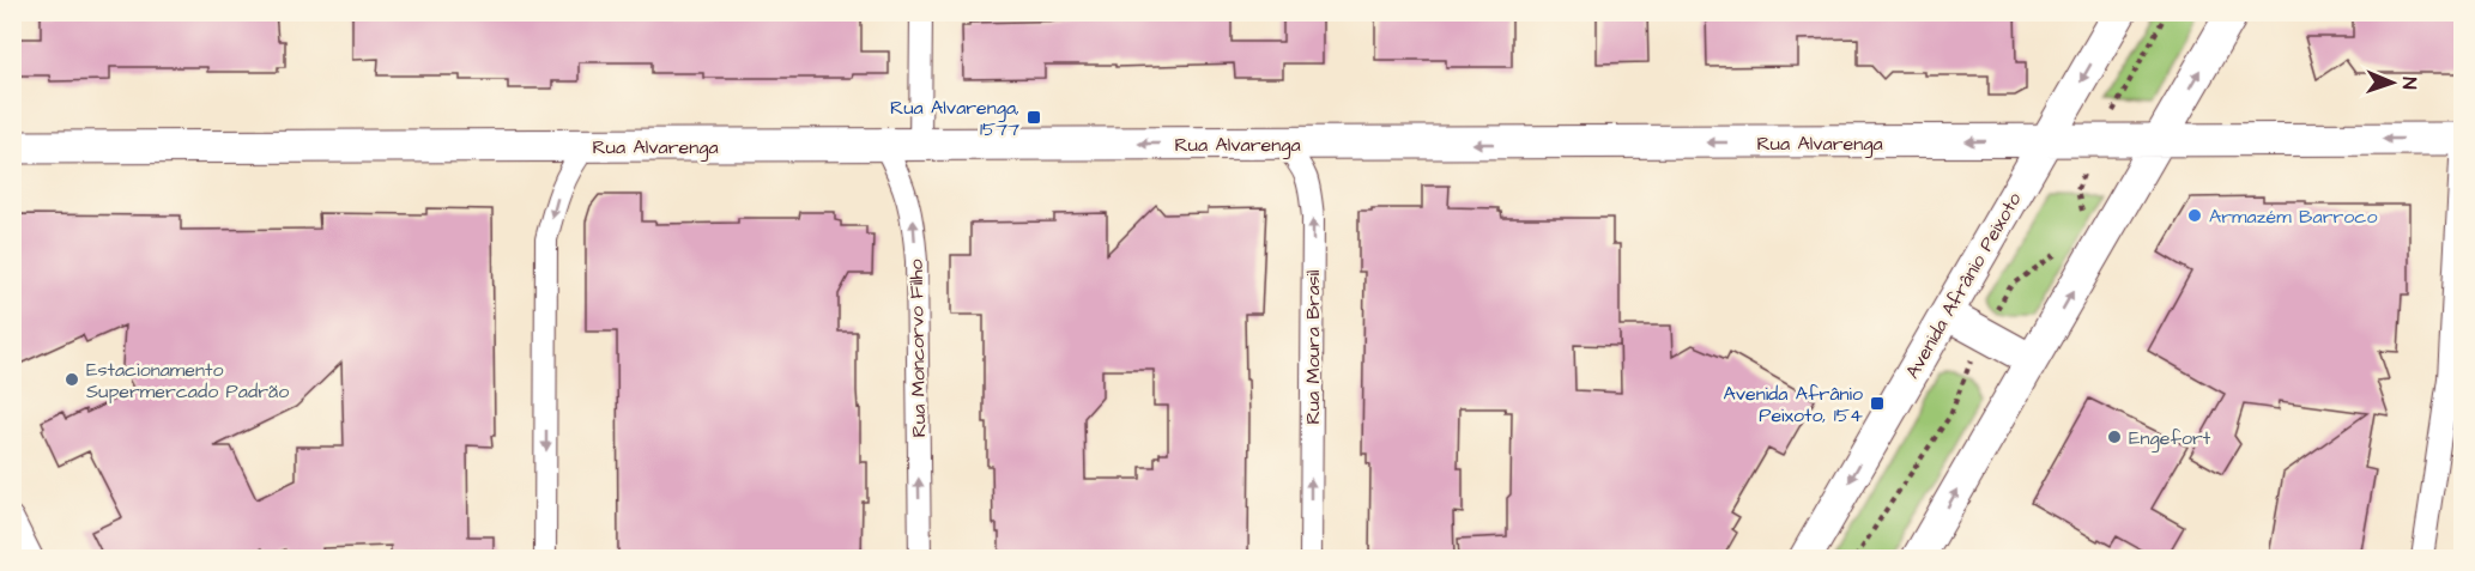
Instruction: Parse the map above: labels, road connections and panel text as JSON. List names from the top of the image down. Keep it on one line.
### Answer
{"streets":{"main road":["Rua Alvarenga","Avenida Afrânio Peixoto"],"street":["Rua Moura Brasil","Rua Moncorvo Filho"]},"crossings":[["Rua Alvarenga","Avenida Afrânio Peixoto"],["Rua Alvarenga","Rua Moura Brasil"],["Rua Alvarenga","Rua Moncorvo Filho"]],"one_way":["Rua Alvarenga","Rua Moura Brasil","Rua Moncorvo Filho"],"places":{"transit":["Rua Alvarenga, 1577","Avenida Afrânio Peixoto, 154"],"other":["Armazém Barroco","Estacionamento Supermercado Padrão","Engefort"]},"north":"right"}
